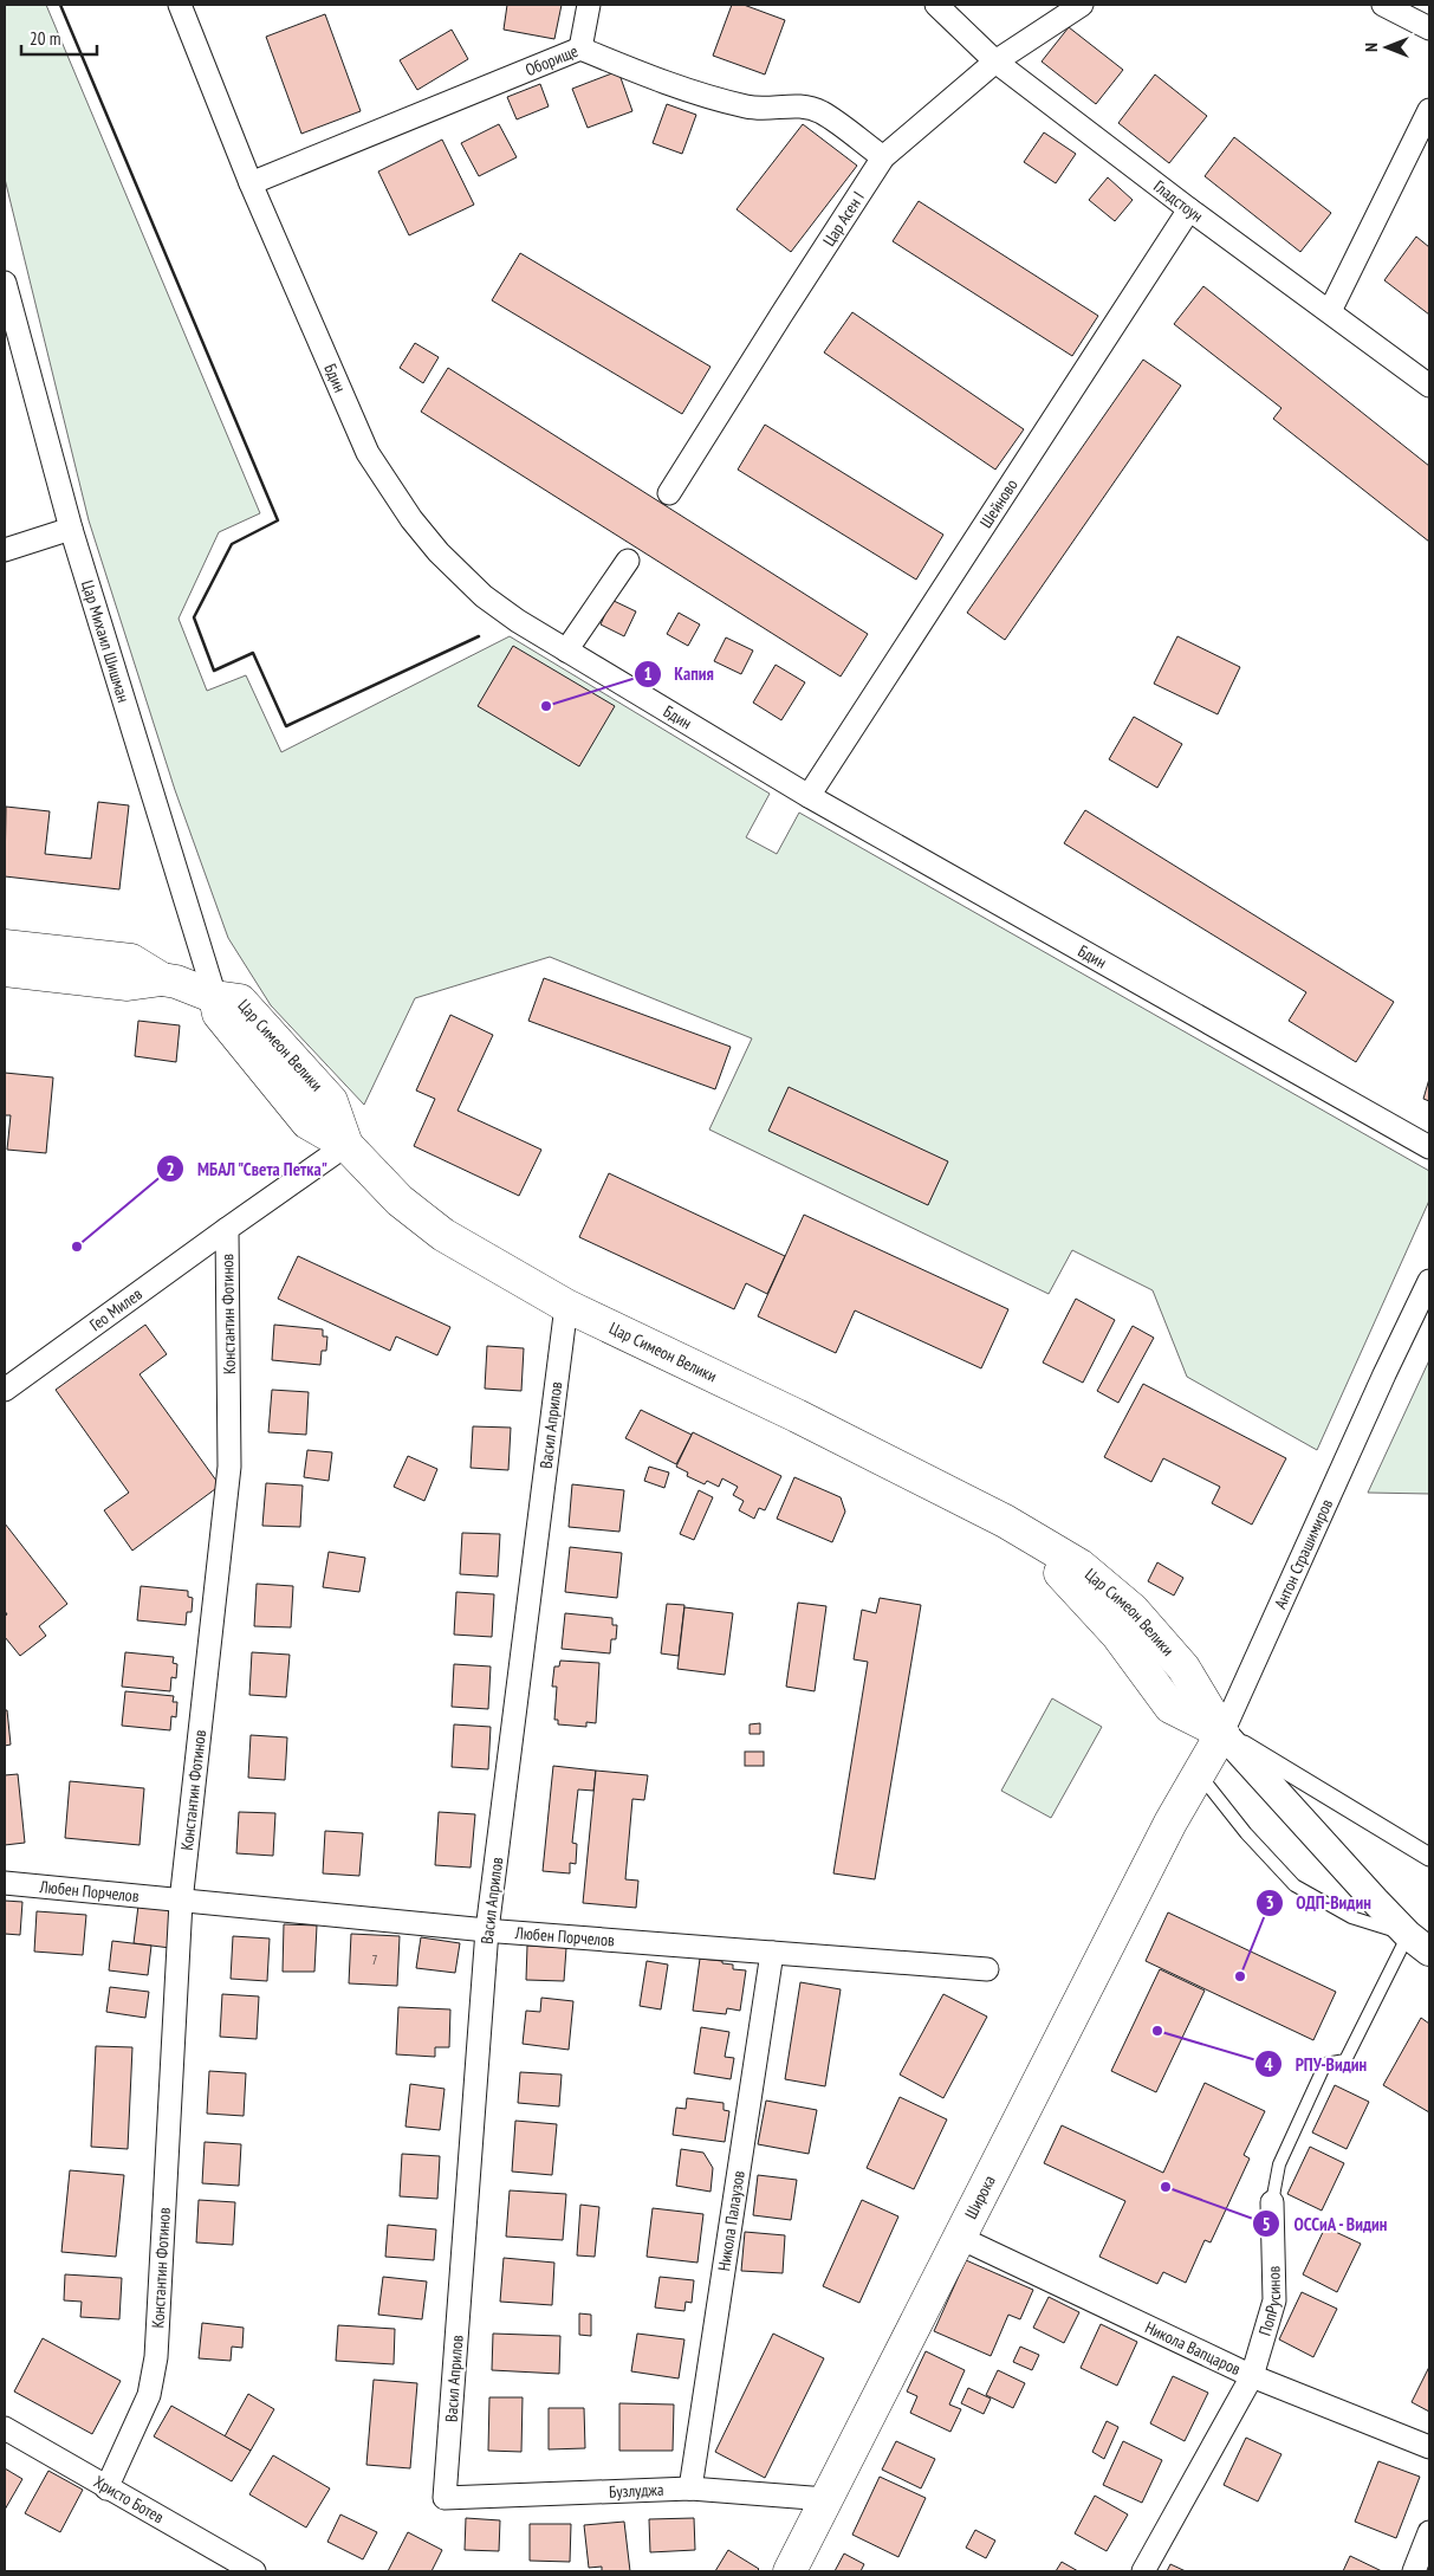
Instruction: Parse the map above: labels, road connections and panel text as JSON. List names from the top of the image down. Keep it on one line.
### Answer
{"streets":{"main road":["Цар Симеон Велики","Антон Страшимиров","Широка"],"street":["Оборище","Гладстоун","Цар Асен I","Бдин","Шейново","Цар Михаил Шишман","Гео Милев","Константин Фотинов","Васил Априлов","Любен Порчелов","Никола Палаузов","ПопРусинов","Никола Вапцаров","Бузлуджа","Христо Ботев"]},"crossings":[["Оборище","Цар Асен I"],["Оборище","Бдин"],["Гладстоун","Цар Асен I"],["Гладстоун","Шейново"],["Бдин","Шейново"],["Цар Михаил Шишман","Цар Симеон Велики"],["Цар Симеон Велики","Васил Априлов"],["Цар Симеон Велики","Антон Страшимиров"],["Цар Симеон Велики","ПопРусинов"],["Гео Милев","Константин Фотинов"],["Константин Фотинов","Любен Порчелов"],["Константин Фотинов","Христо Ботев"],["Васил Априлов","Любен Порчелов"],["Васил Априлов","Бузлуджа"],["Антон Страшимиров","Широка"],["Любен Порчелов","Никола Палаузов"],["Широка","Никола Вапцаров"],["Широка","Бузлуджа"],["Никола Палаузов","Бузлуджа"],["ПопРусинов","Никола Вапцаров"]],"places":["Капия","МБАЛ \"Света Петка\"","ОДП-Видин","РПУ-Видин","ОССиА - Видин"],"house_numbers":["7"],"scale_bar":"20 m","north":"left"}
